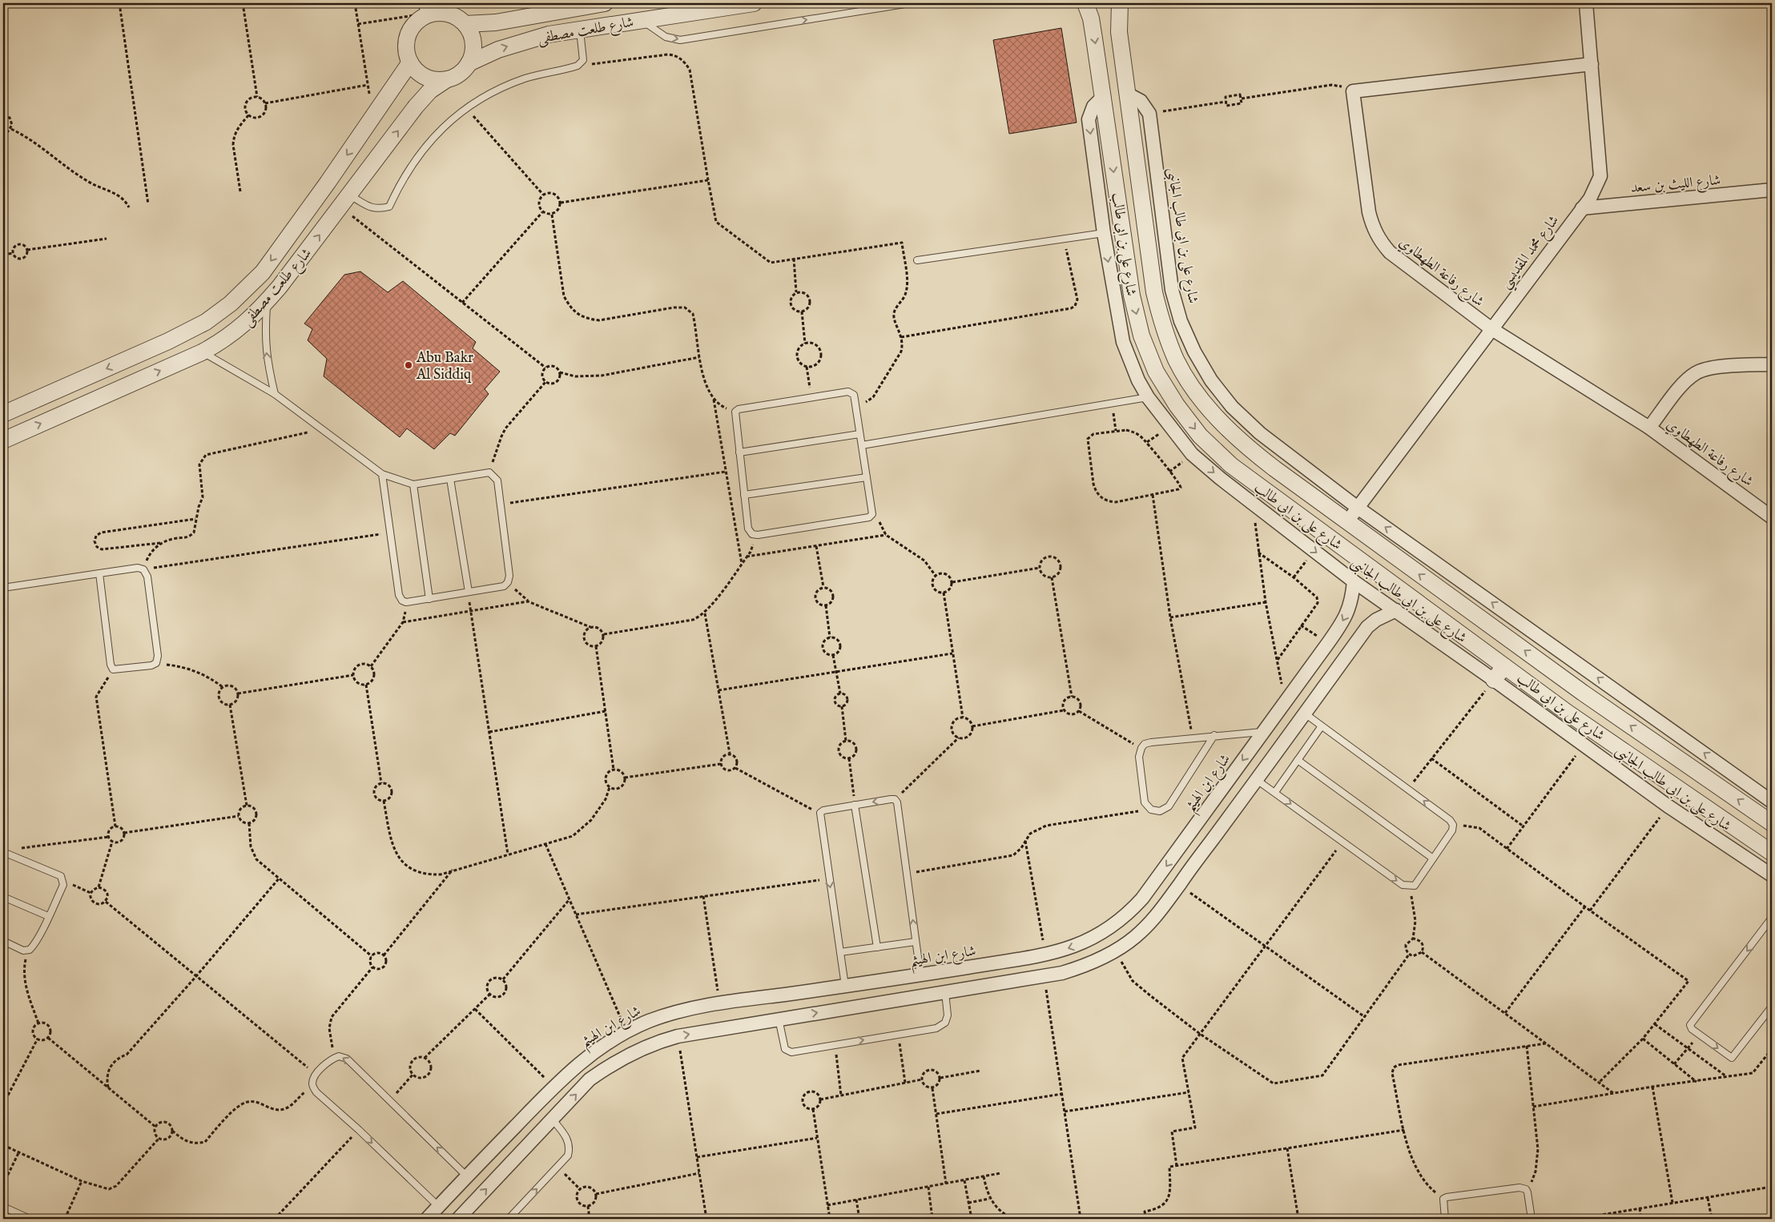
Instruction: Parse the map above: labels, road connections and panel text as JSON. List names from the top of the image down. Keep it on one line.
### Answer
{"streets":{"street":["شارع طلعت مصطفى","شارع الليث بن سعد","شارع على بن ابى طالب الجانبى","شارع على بن ابى طالب","شارع محمد المقديسي","شارع رفاعة الطهطاوي","شارع ابن الهيثم"]},"crossings":[["شارع الليث بن سعد","شارع محمد المقديسي"],["شارع على بن ابى طالب الجانبى","شارع على بن ابى طالب"],["شارع على بن ابى طالب الجانبى","شارع محمد المقديسي"],["شارع على بن ابى طالب الجانبى","شارع ابن الهيثم"],["شارع على بن ابى طالب","شارع محمد المقديسي"],["شارع محمد المقديسي","شارع رفاعة الطهطاوي"]],"places":["Abu Bakr Al Siddiq"]}
